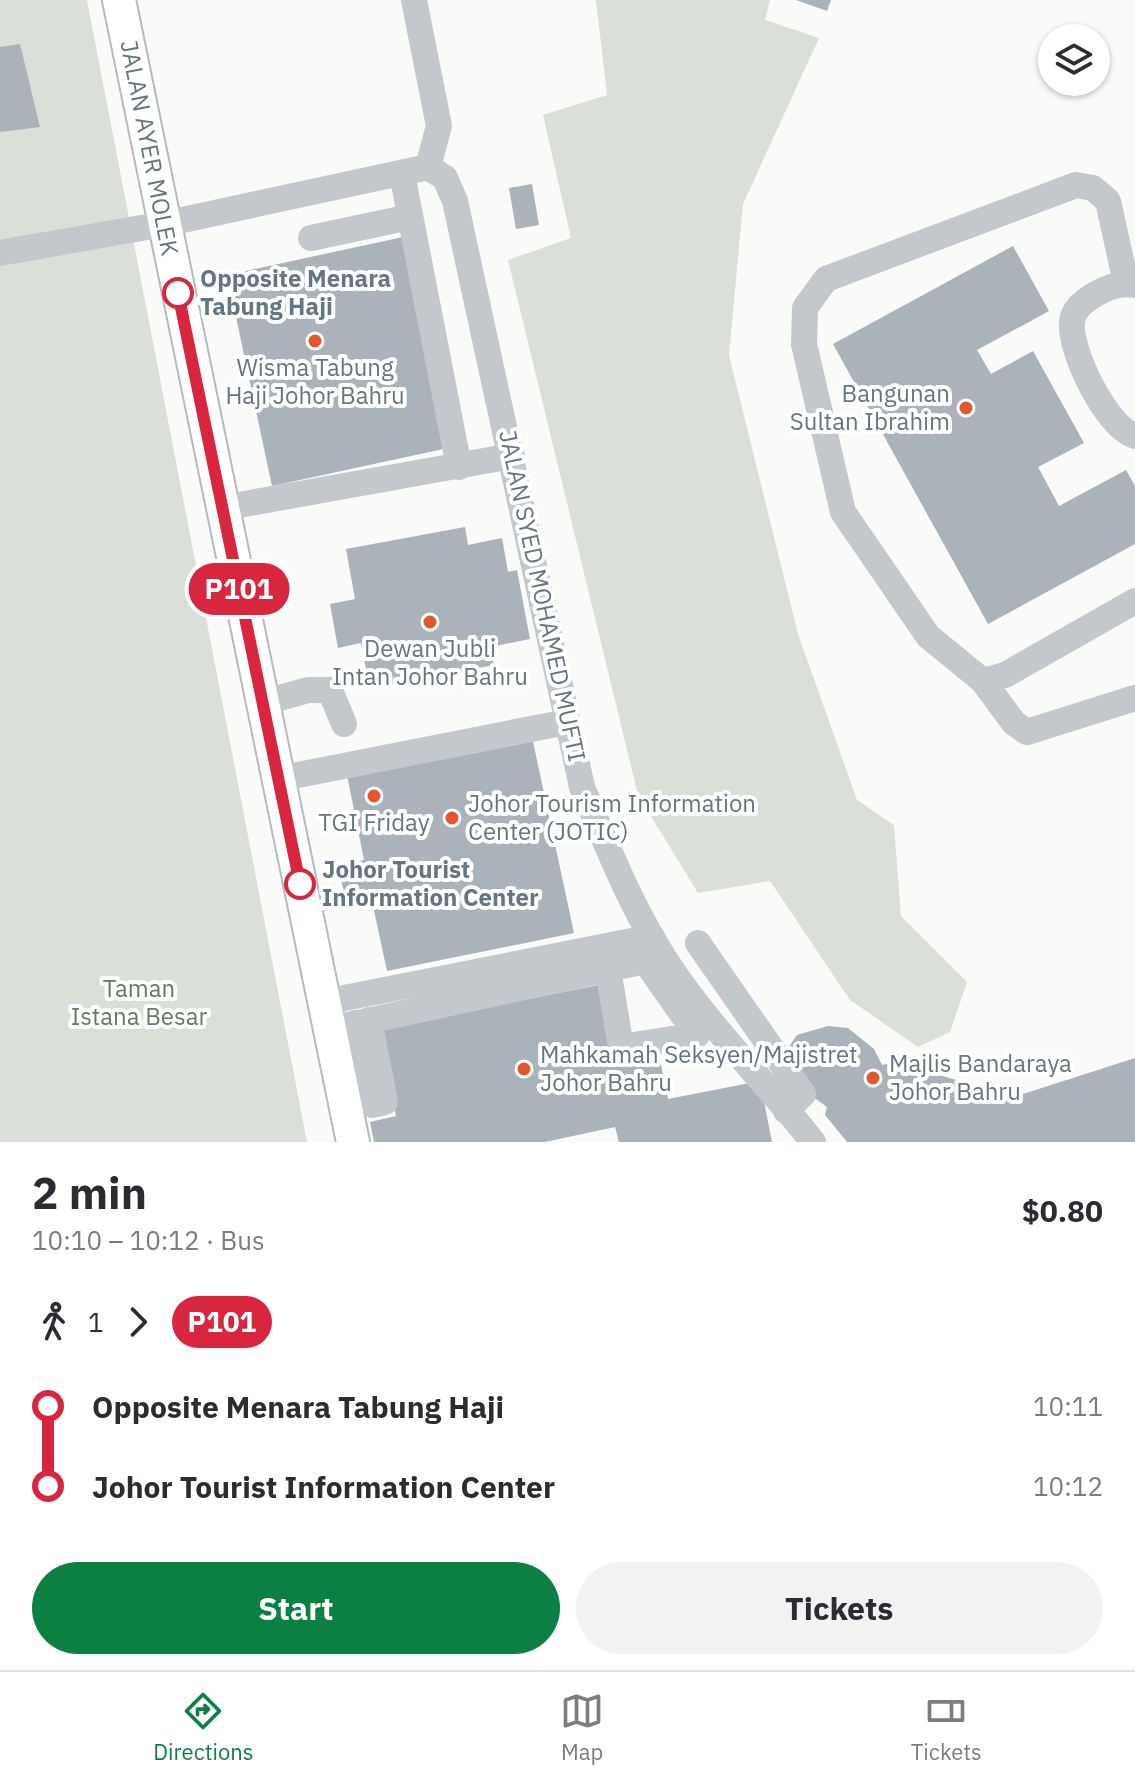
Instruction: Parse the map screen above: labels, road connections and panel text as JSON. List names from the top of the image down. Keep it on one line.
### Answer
{"streets":{"main road":["JALAN AYER MOLEK"],"street":["JALAN SYED MOHAMED MUFTI"]},"parks":["Taman Istana Besar"],"places":["Opposite Menara Tabung Haji","Wisma Tabung Haji Johor Bahru","Bangunan Sultan Ibrahim","Dewan Jubli Intan Johor Bahru","TGI Friday","Johor Tourism Information Center (JOTIC)","Johor Tourist Information Center","Mahkamah Seksyen/Majistret Johor Bahru","Majlis Bandaraya Johor Bahru"],"lines":["bus line P101"],"page":{"on_map":"P101","heading":["2 min","10:10 – 10:12 · Bus","$0.80"],"legs":["1","P101"],"list":[{"name":"Opposite Menara Tabung Haji","value":"10:11"},{"name":"Johor Tourist Information Center","value":"10:12"}],"buttons":["Start","Tickets"],"tabs":["Directions","Map","Tickets"]}}
